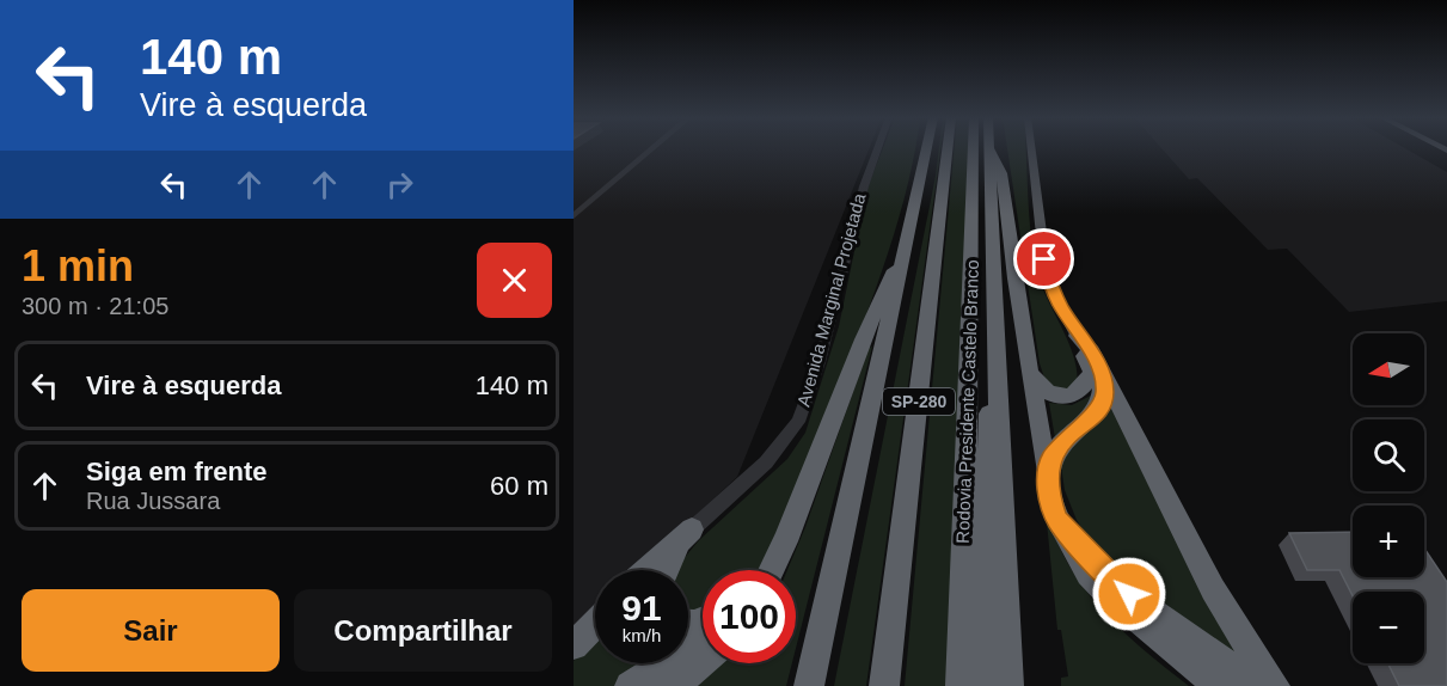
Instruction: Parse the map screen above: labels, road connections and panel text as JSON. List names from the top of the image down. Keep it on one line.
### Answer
{"streets":{"highway":["SP-280","Rodovia Presidente Castelo Branco"],"street":["Avenida Marginal Projetada"]},"north":"left","page":{"turn":["140 m","Vire à esquerda"],"heading":["1 min","300 m · 21:05"],"map_buttons":["+","−"],"list":[{"name":"Vire à esquerda","value":"140 m"},{"name":"Siga em frente","note":"Rua Jussara","value":"60 m"}],"speed":"91 km/h","limit":"100","buttons":["Sair","Compartilhar"]}}
